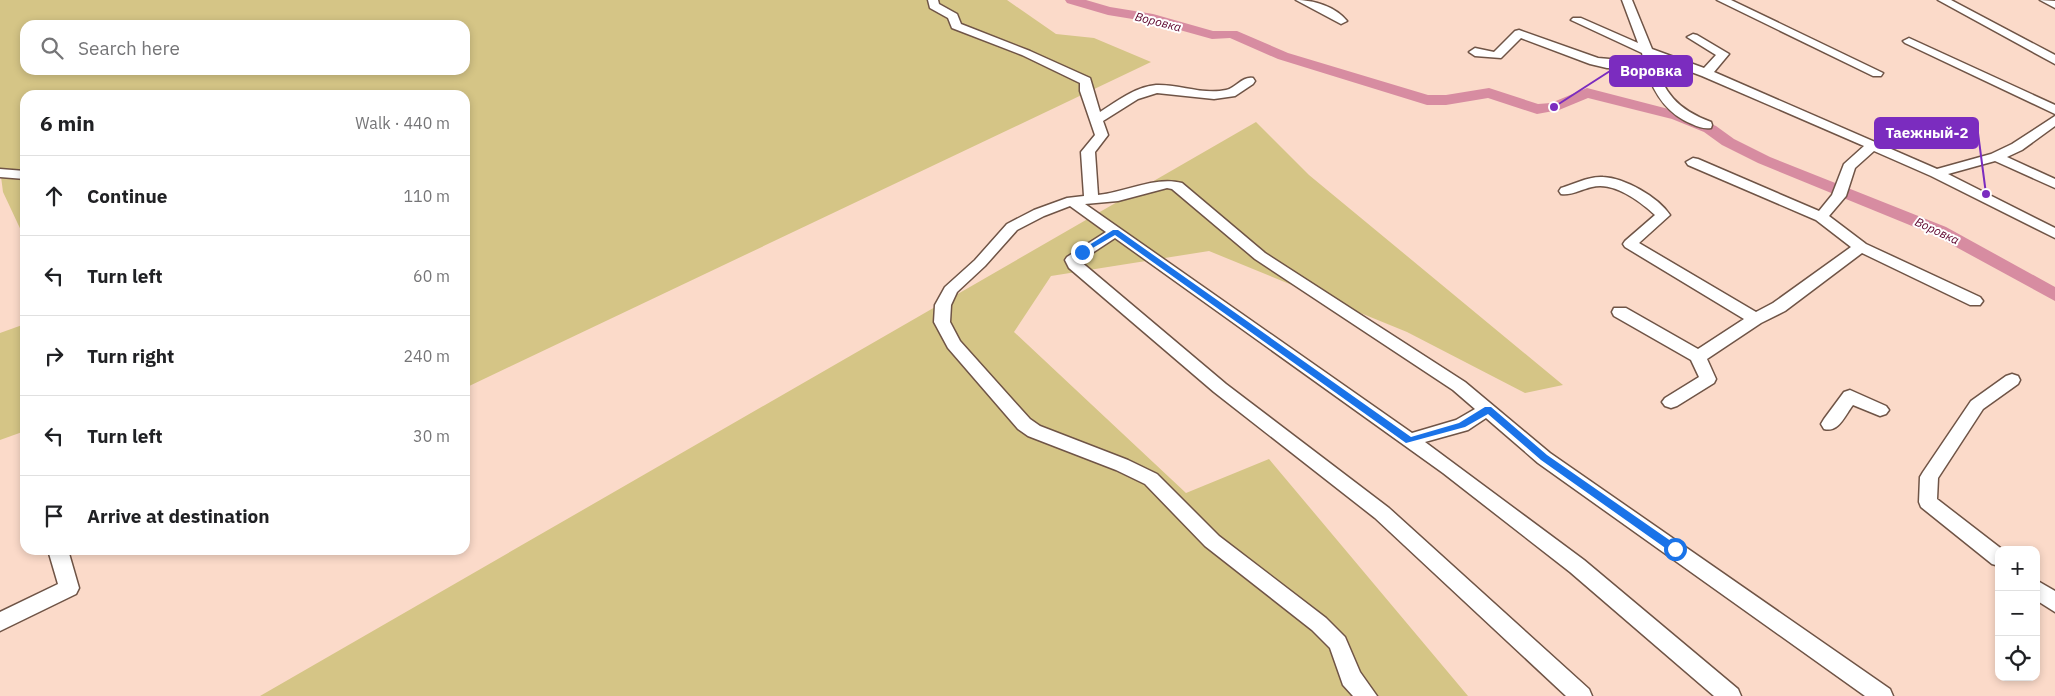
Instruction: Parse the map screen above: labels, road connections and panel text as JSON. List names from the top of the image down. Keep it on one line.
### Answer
{"water":["Воровка"],"places":["Воровка","Таежный-2"],"page":{"search":"Search here","heading":["6 min","Walk · 440 m"],"list":[["Continue","110 m"],["Turn left","60 m"],["Turn right","240 m"],["Turn left","30 m"],"Arrive at destination"],"map_buttons":["+","−"]}}
